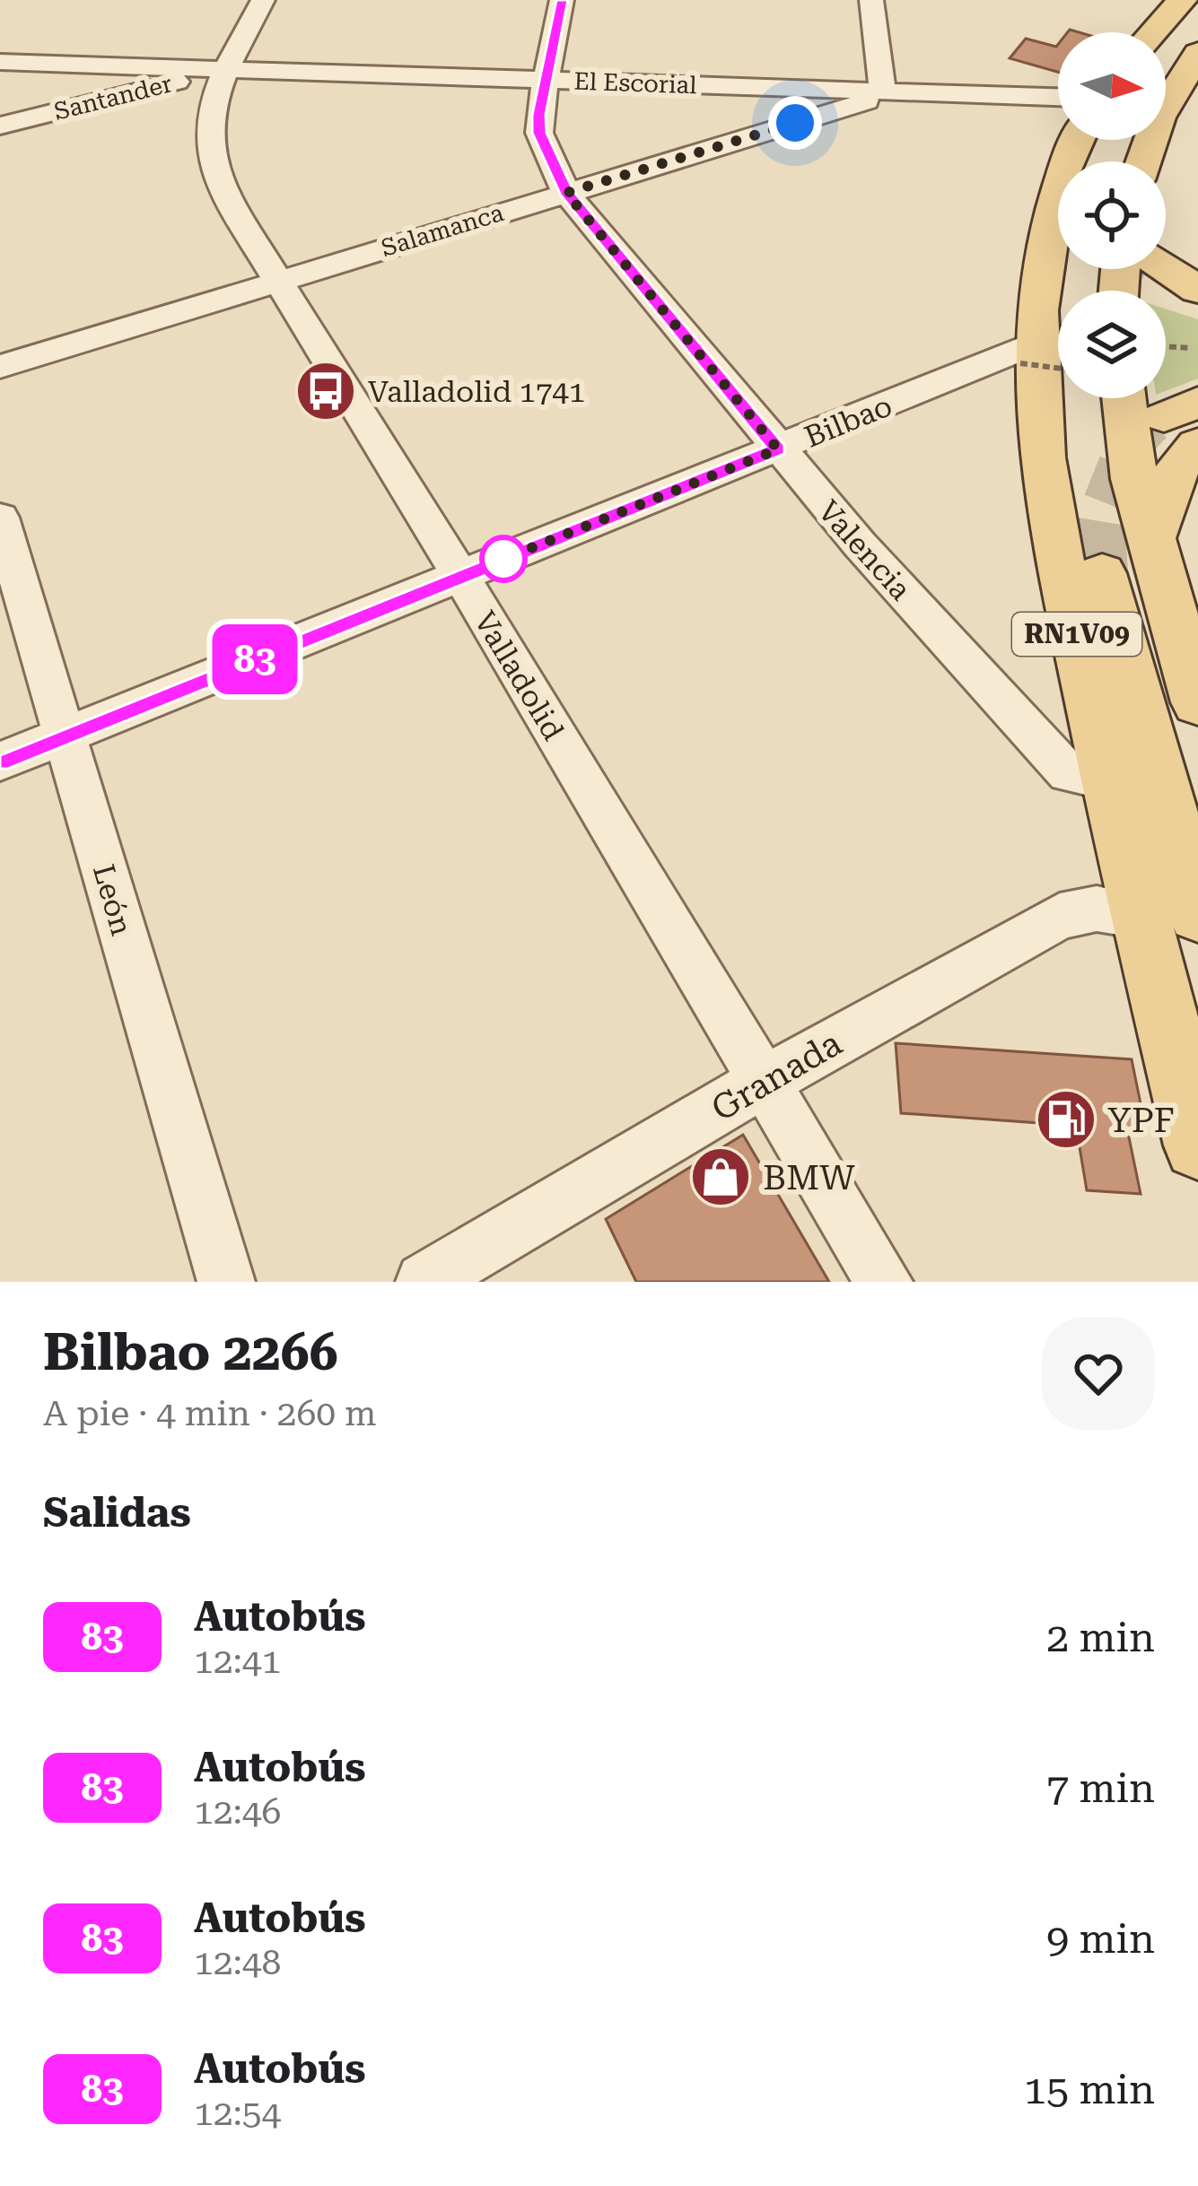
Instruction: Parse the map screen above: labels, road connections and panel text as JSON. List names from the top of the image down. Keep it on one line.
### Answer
{"streets":{"main road":["RN1V09"],"street":["El Escorial","Santander","Salamanca","Bilbao","Valencia","Valladolid","León","Granada"]},"crossings":[["El Escorial","Santander"],["El Escorial","Salamanca"],["El Escorial","Valencia"],["El Escorial","Valladolid"],["Santander","Valladolid"],["Salamanca","Valencia"],["Salamanca","Valladolid"],["Bilbao","Valencia"],["Bilbao","RN1V09"],["Bilbao","Valladolid"],["Bilbao","León"],["Valencia","RN1V09"],["RN1V09","Granada"],["Valladolid","Granada"]],"places":{"bus stop":["Valladolid 1741"],"fuel station":["YPF"],"shop":["BMW"]},"lines":["bus line 83"],"north":"right","page":{"on_map":"83","heading":[["Bilbao 2266","A pie · 4 min · 260 m"],"Salidas"],"list":[{"mark":"83","name":"Autobús","note":"12:41","value":"2 min"},{"mark":"83","name":"Autobús","note":"12:46","value":"7 min"},{"mark":"83","name":"Autobús","note":"12:48","value":"9 min"},{"mark":"83","name":"Autobús","note":"12:54","value":"15 min"}]}}
